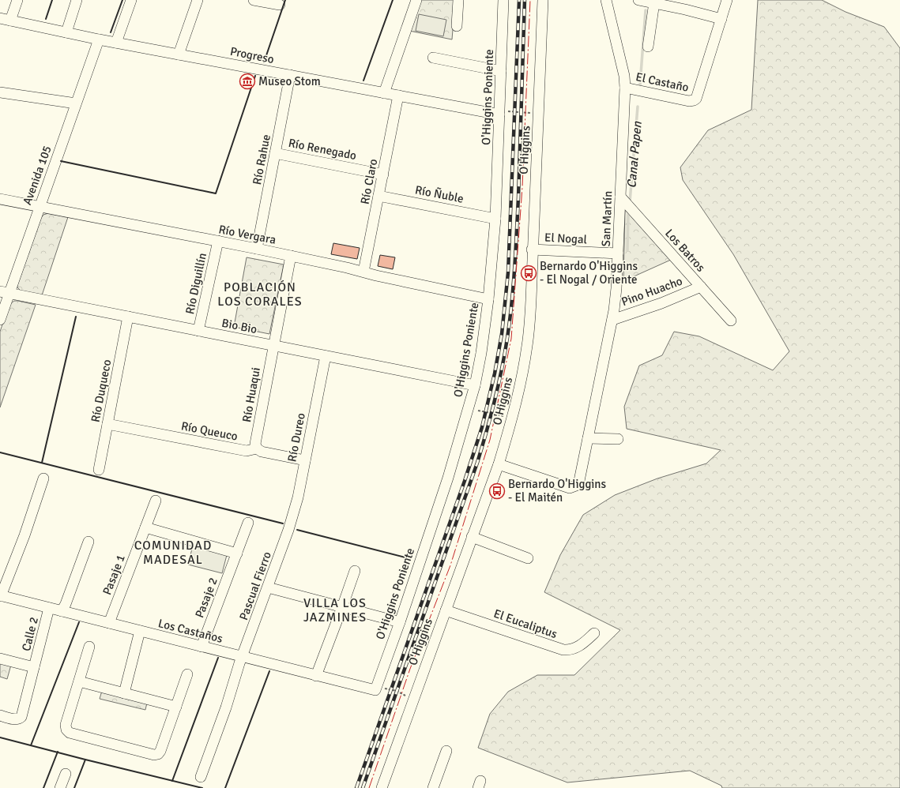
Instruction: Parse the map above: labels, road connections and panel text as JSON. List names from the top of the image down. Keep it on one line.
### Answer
{"streets":{"street":["Progreso","El Castaño","O'Higgins Poniente","Río Renegado","O'Higgins","Río Rahue","Avenida 105","Río Claro","Río Ñuble","San Martín","Río Vergara","El Nogal","Los Batros","Río Diguillín","Pino Huacho","Bio Bio","Río Duqueco","Río Huaqui","Río Queuco","Río Dureo","Pasaje 1","Pascual Fierro","Pasaje 2","El Eucaliptus","Los Castaños","Calle 2"]},"crossings":[["Progreso","O'Higgins Poniente"],["Progreso","Río Rahue"],["Progreso","Avenida 105"],["Progreso","Río Claro"],["El Castaño","San Martín"],["O'Higgins Poniente","Río Ñuble"],["O'Higgins Poniente","Río Vergara"],["O'Higgins Poniente","Bio Bio"],["O'Higgins Poniente","Los Castaños"],["Río Renegado","Río Rahue"],["Río Renegado","Río Claro"],["O'Higgins","San Martín"],["O'Higgins","El Nogal"],["O'Higgins","El Eucaliptus"],["Río Rahue","Río Vergara"],["Avenida 105","Río Vergara"],["Avenida 105","Bio Bio"],["Río Claro","Río Ñuble"],["Río Claro","Río Vergara"],["San Martín","El Nogal"],["San Martín","Los Batros"],["San Martín","Pino Huacho"],["Río Vergara","Río Diguillín"],["Río Vergara","Río Huaqui"],["Los Batros","Pino Huacho"],["Río Diguillín","Bio Bio"],["Bio Bio","Río Duqueco"],["Bio Bio","Río Huaqui"],["Bio Bio","Río Dureo"],["Río Duqueco","Río Queuco"],["Río Huaqui","Río Queuco"],["Río Queuco","Río Dureo"],["Río Dureo","Pascual Fierro"],["Pasaje 1","Los Castaños"],["Pascual Fierro","Los Castaños"],["Pasaje 2","Los Castaños"],["Los Castaños","Calle 2"]],"districts":["POBLACIÓN LOS CORALES","COMUNIDAD MADESAL","VILLA LOS JAZMINES"],"water":["Canal Papen"],"places":{"museum":["Museo Stom"],"bus stop":["Bernardo O'Higgins - El Nogal / Oriente","Bernardo O'Higgins - El Maitén"]}}
